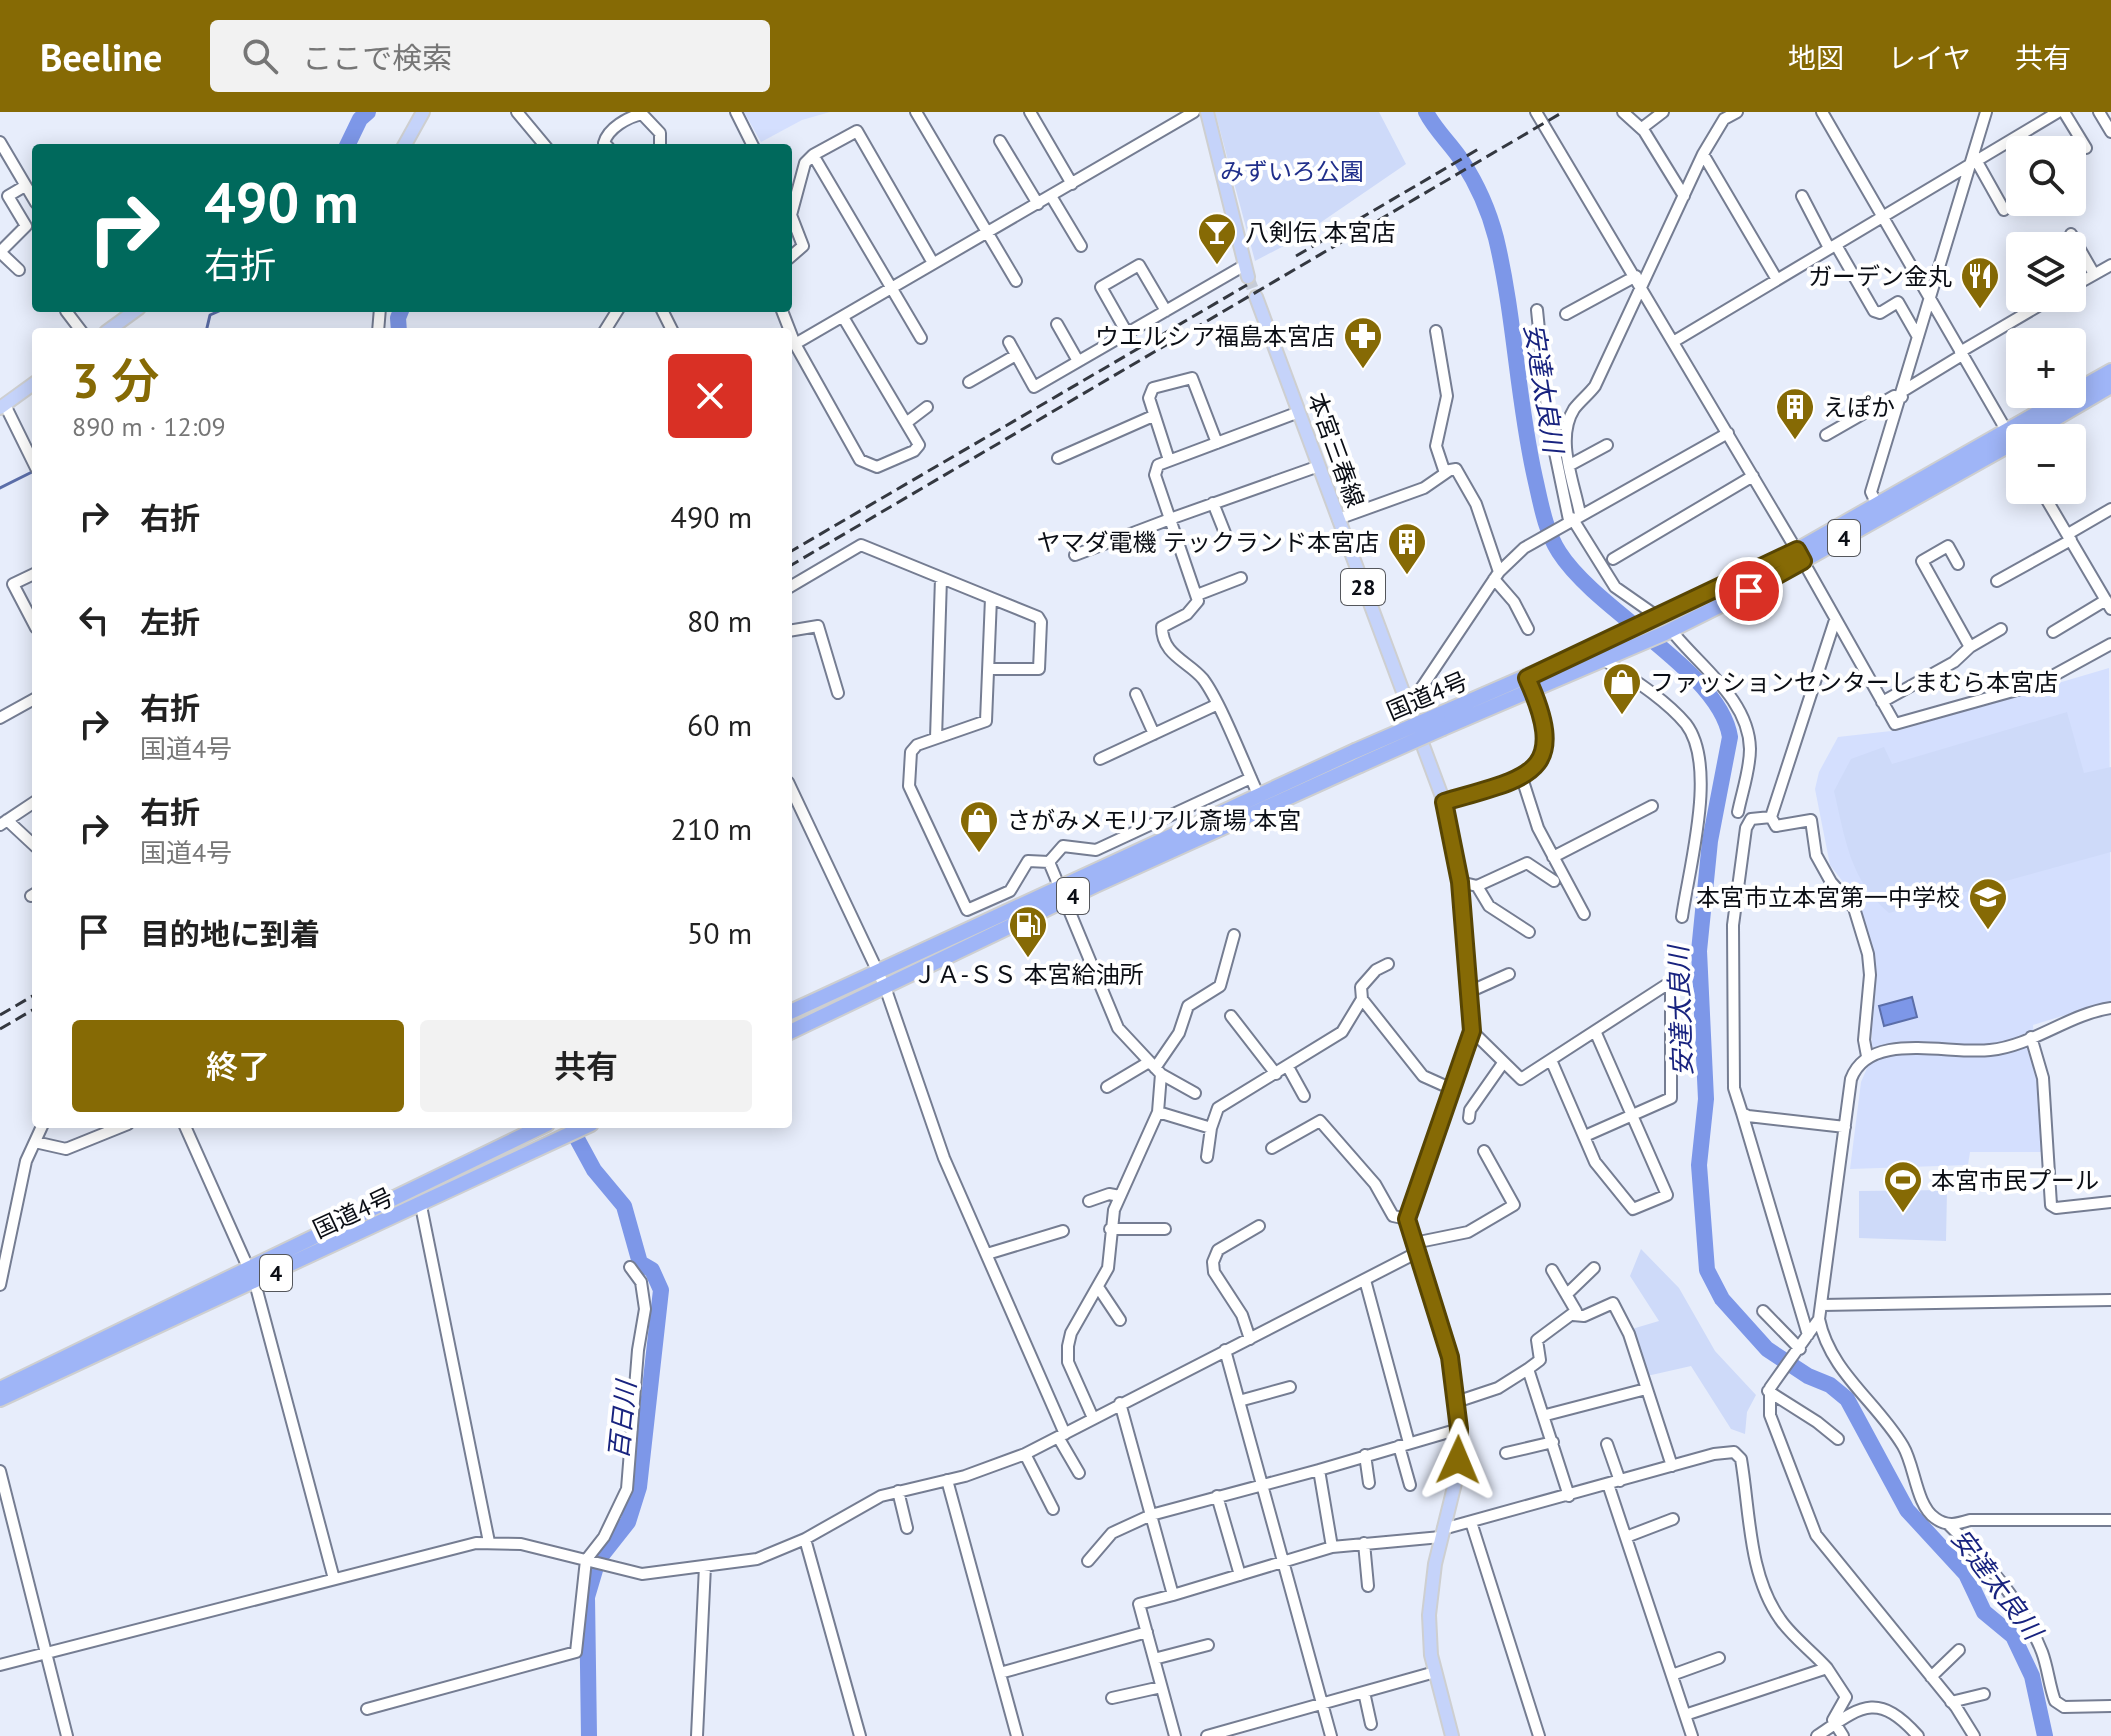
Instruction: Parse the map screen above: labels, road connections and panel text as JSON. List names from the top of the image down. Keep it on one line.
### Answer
{"streets":{"highway":["4","国道4号"],"main road":["本宮三春線","28"]},"water":["安達太良川","百日川"],"parks":["みずいろ公園"],"places":{"bar":["八剣伝 本宮店"],"restaurant":["ガーデン金丸"],"pharmacy":["ウエルシア福島本宮店"],"building":["えぽか","ヤマダ電機 テックランド本宮店"],"shop":["ファッションセンターしまむら本宮店","さがみメモリアル斎場 本宮"],"school or university":["本宮市立本宮第一中学校"],"fuel station":["ＪＡ-ＳＳ 本宮給油所"],"sports":["本宮市民プール"]},"page":{"header":"Beeline","search":"ここで検索","nav":["地図","レイヤ","共有"],"map_buttons":["+","−"],"turn":["490 m","右折"],"heading":["3 分","890 m · 12:09"],"list":[{"name":"右折","value":"490 m"},{"name":"左折","value":"80 m"},{"name":"右折","note":"国道4号","value":"60 m"},{"name":"右折","note":"国道4号","value":"210 m"},{"name":"目的地に到着","value":"50 m"}],"buttons":["終了","共有"]}}
